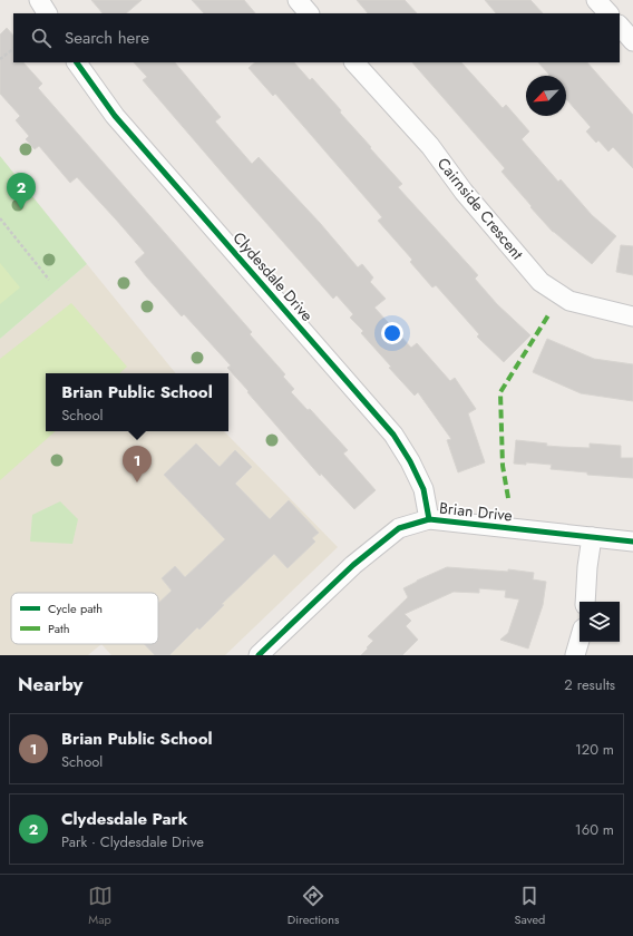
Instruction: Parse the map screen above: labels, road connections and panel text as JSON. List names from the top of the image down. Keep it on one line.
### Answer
{"streets":{"street":["Cairnside Crescent","Clydesdale Drive","Brian Drive"]},"crossings":[["Clydesdale Drive","Brian Drive"]],"legend":["Cycle path","Path"],"north":"bottom left","page":{"search":"Search here","pins":["2","1"],"popup":["Brian Public School","School"],"heading":["Nearby","2 results"],"list":[{"mark":"1","name":"Brian Public School","note":"School","value":"120 m"},{"mark":"2","name":"Clydesdale Park","note":"Park · Clydesdale Drive","value":"160 m"}],"nav":["Map","Directions","Saved"]}}
